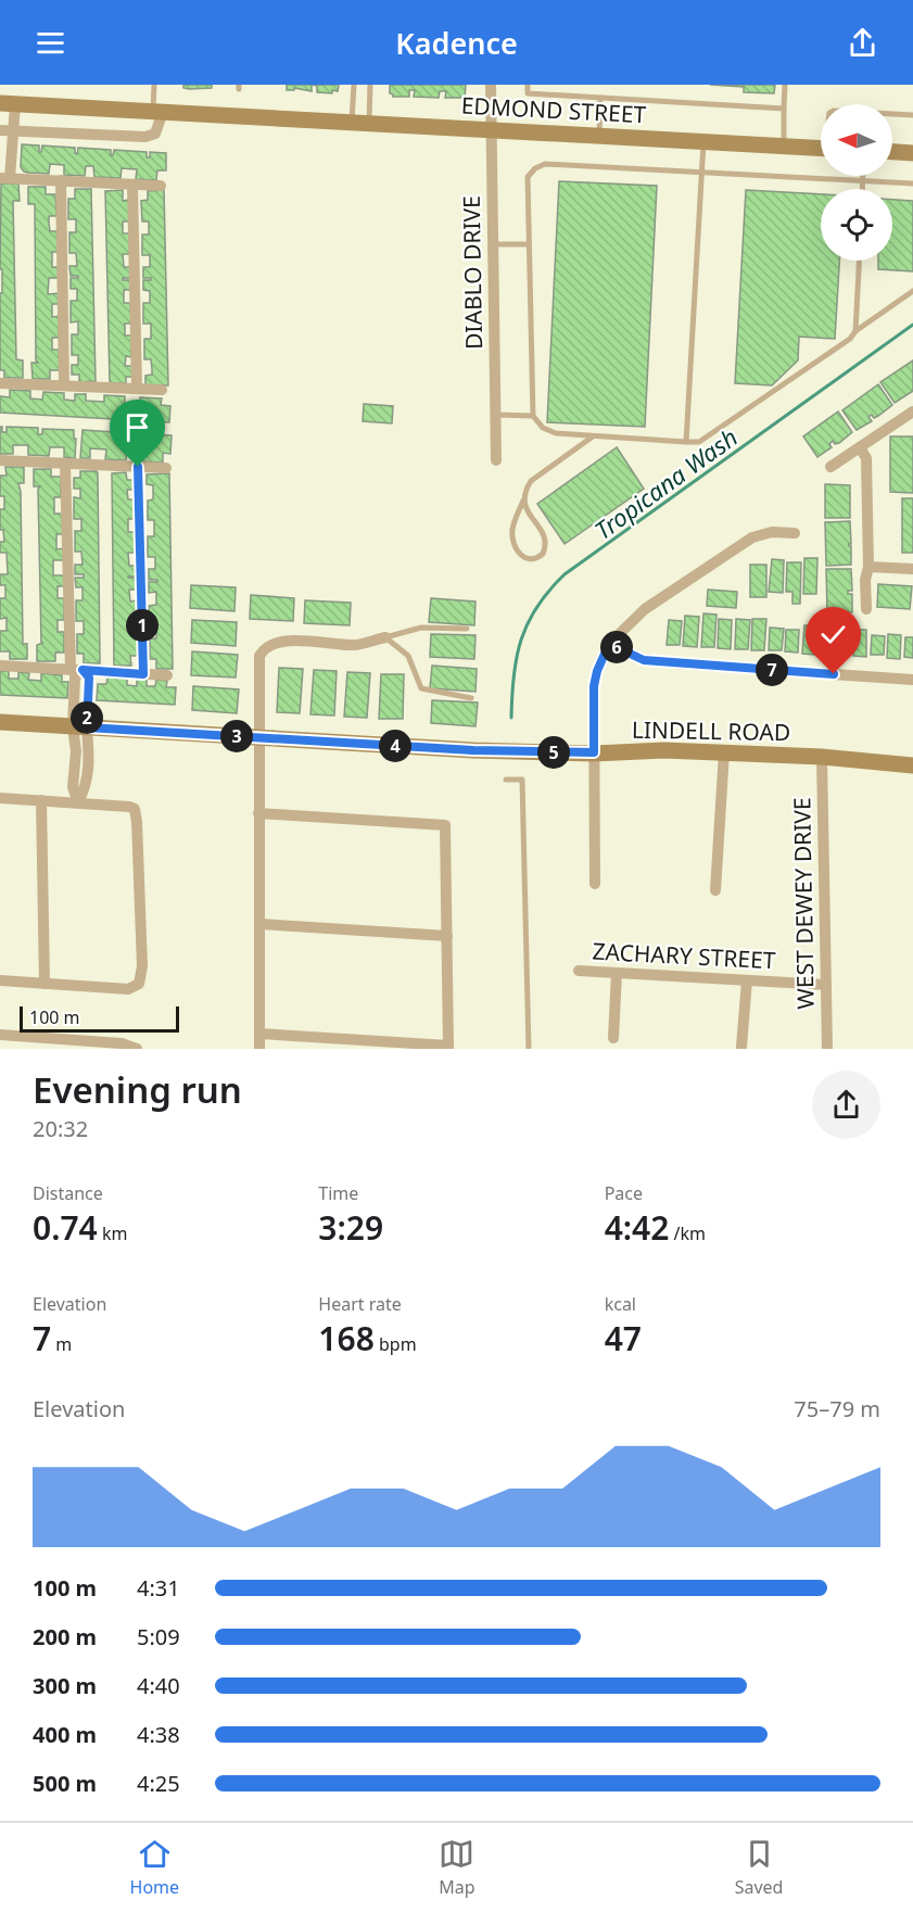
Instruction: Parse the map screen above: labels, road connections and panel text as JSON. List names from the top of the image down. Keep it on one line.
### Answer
{"streets":{"street":["EDMOND STREET","DIABLO DRIVE","LINDELL ROAD","WEST DEWEY DRIVE","ZACHARY STREET"]},"crossings":[["EDMOND STREET","DIABLO DRIVE"],["LINDELL ROAD","WEST DEWEY DRIVE"],["WEST DEWEY DRIVE","ZACHARY STREET"]],"water":["Tropicana Wash"],"scale_bar":"100 m","north":"left","page":{"header":"Kadence","pins":["1","6","7","2","3","4","5"],"scale":"100 m","heading":["Evening run","20:32"],"stats":[["Distance","0.74 km"],["Time","3:29"],["Pace","4:42 /km"],["Elevation","7 m"],["Heart rate","168 bpm"],["kcal","47"]],"chart":["Elevation","75–79 m"],"list":[{"name":"100 m","note":"4:31"},{"name":"200 m","note":"5:09"},{"name":"300 m","note":"4:40"},{"name":"400 m","note":"4:38"},{"name":"500 m","note":"4:25"}],"tabs":["Home","Map","Saved"]}}
